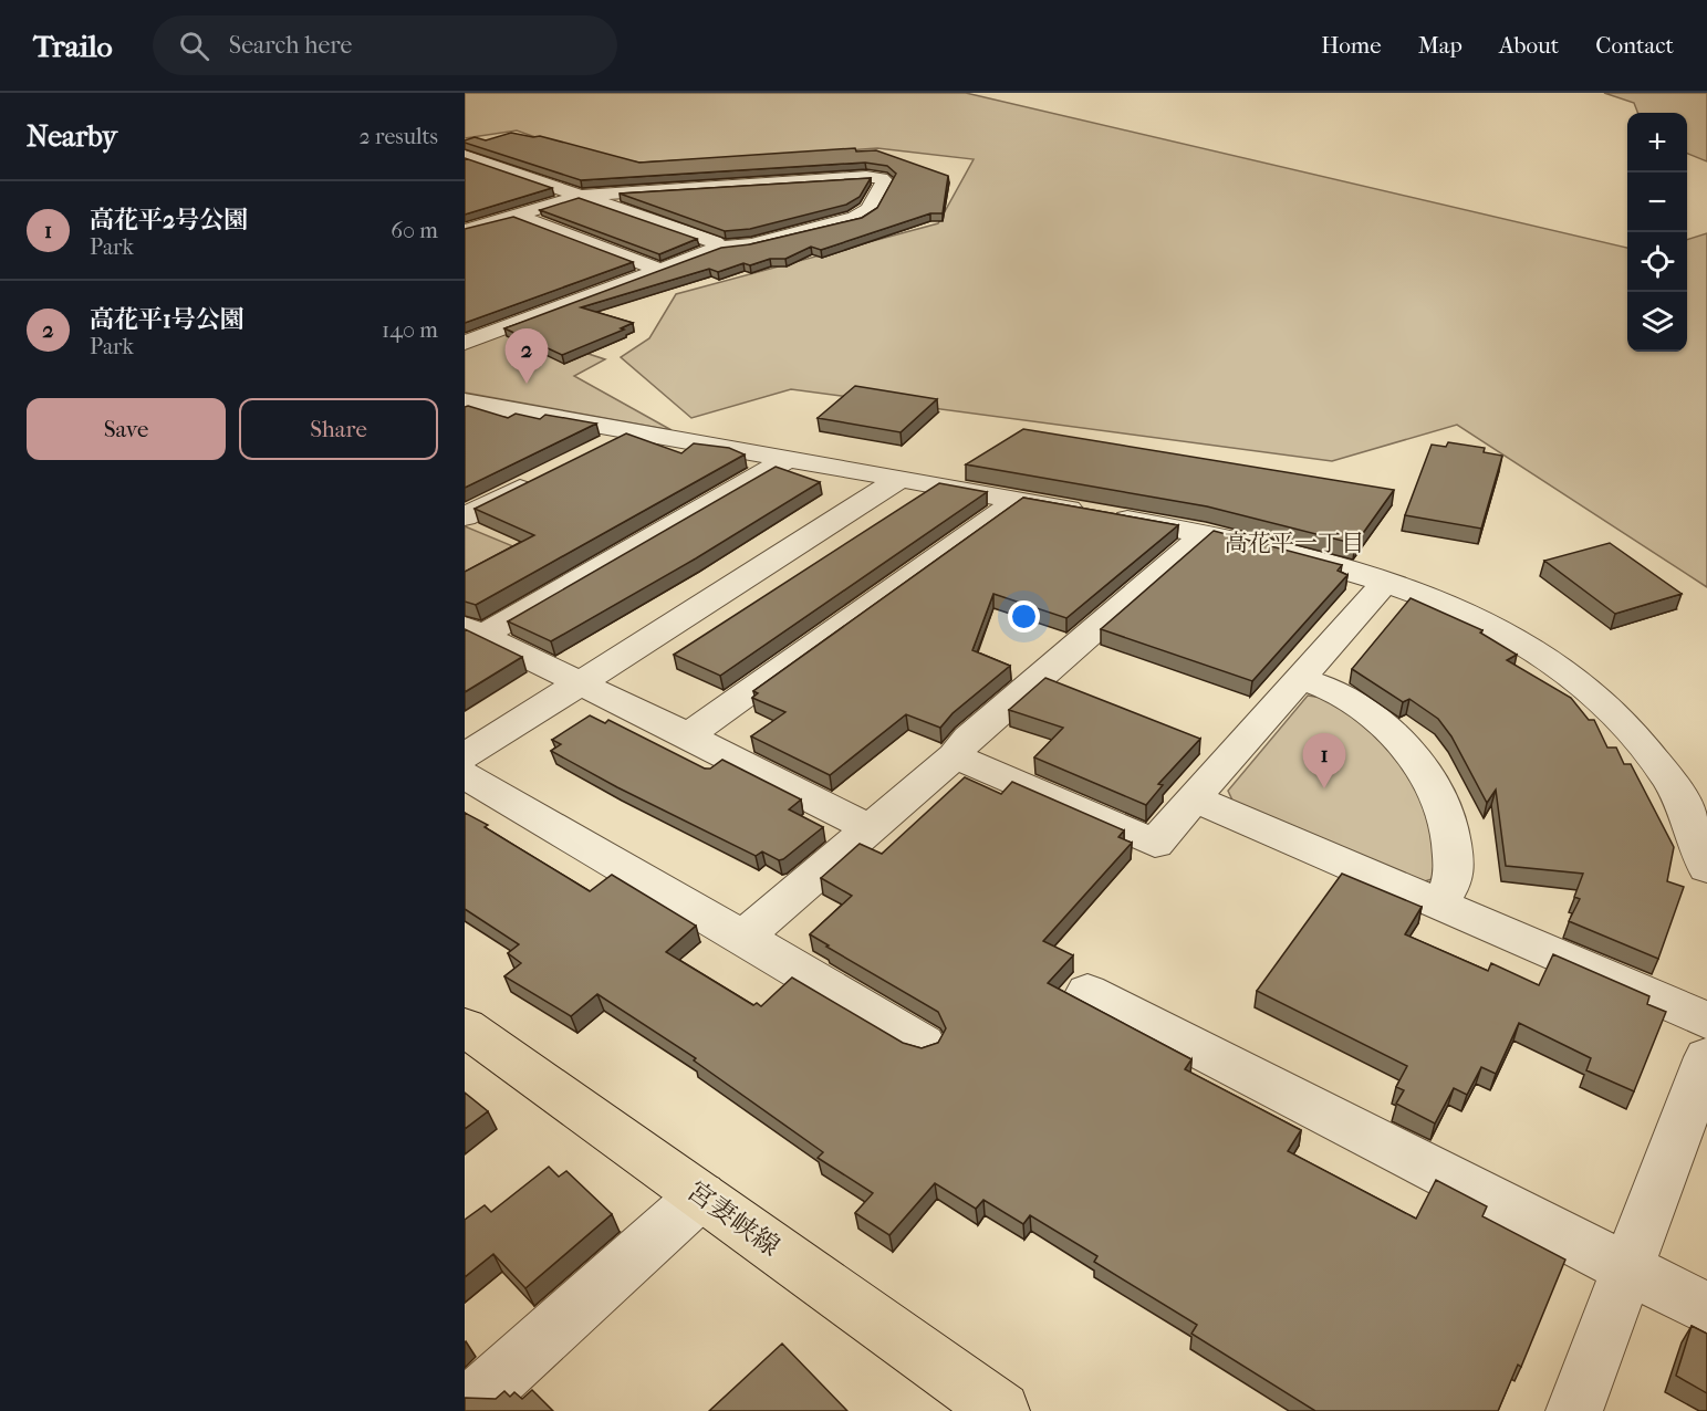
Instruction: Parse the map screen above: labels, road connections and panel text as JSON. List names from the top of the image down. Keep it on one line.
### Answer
{"streets":{"main road":["宮妻峡線"]},"districts":["高花平一丁目"],"page":{"header":"Trailo","search":"Search here","nav":["Home","Map","About","Contact"],"heading":["Nearby","2 results"],"map_buttons":["+","−"],"list":[{"mark":"1","name":"高花平2号公園","note":"Park","value":"60 m"},{"mark":"2","name":"高花平1号公園","note":"Park","value":"140 m"}],"pins":["2","1"],"buttons":["Save","Share"]}}
